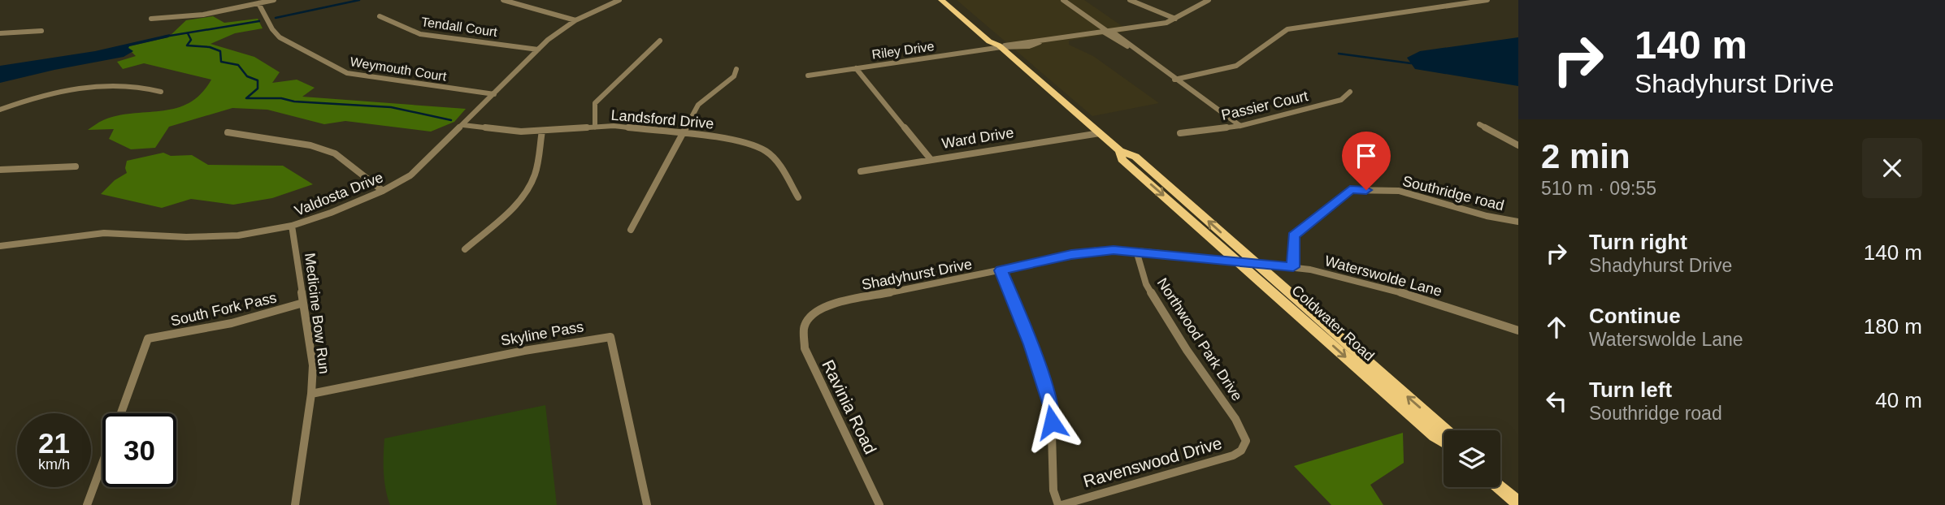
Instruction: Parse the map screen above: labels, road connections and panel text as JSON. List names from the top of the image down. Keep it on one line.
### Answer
{"streets":{"main road":["Coldwater Road"],"street":["Tendall Court","Riley Drive","Weymouth Court","Passier Court","Landsford Drive","Ward Drive","Southridge road","Valdosta Drive","Shadyhurst Drive","Waterswolde Lane","South Fork Pass","Medicine Bow Run","Skyline Pass","Northwood Park Drive","Ravinia Road","Ravenswood Drive"]},"crossings":[["Tendall Court","Valdosta Drive"],["Riley Drive","Coldwater Road"],["Weymouth Court","Valdosta Drive"],["Landsford Drive","Valdosta Drive"],["Ward Drive","Coldwater Road"],["Southridge road","Waterswolde Lane"],["Valdosta Drive","Medicine Bow Run"],["Shadyhurst Drive","Waterswolde Lane"],["Shadyhurst Drive","Coldwater Road"],["Shadyhurst Drive","Northwood Park Drive"],["Shadyhurst Drive","Ravinia Road"],["Waterswolde Lane","Coldwater Road"],["South Fork Pass","Medicine Bow Run"],["Medicine Bow Run","Skyline Pass"],["Northwood Park Drive","Ravenswood Drive"]],"page":{"turn":["140 m","Shadyhurst Drive"],"heading":["2 min","510 m · 09:55"],"list":[{"name":"Turn right","note":"Shadyhurst Drive","value":"140 m"},{"name":"Continue","note":"Waterswolde Lane","value":"180 m"},{"name":"Turn left","note":"Southridge road","value":"40 m"}],"speed":"21 km/h","limit":"30"}}
